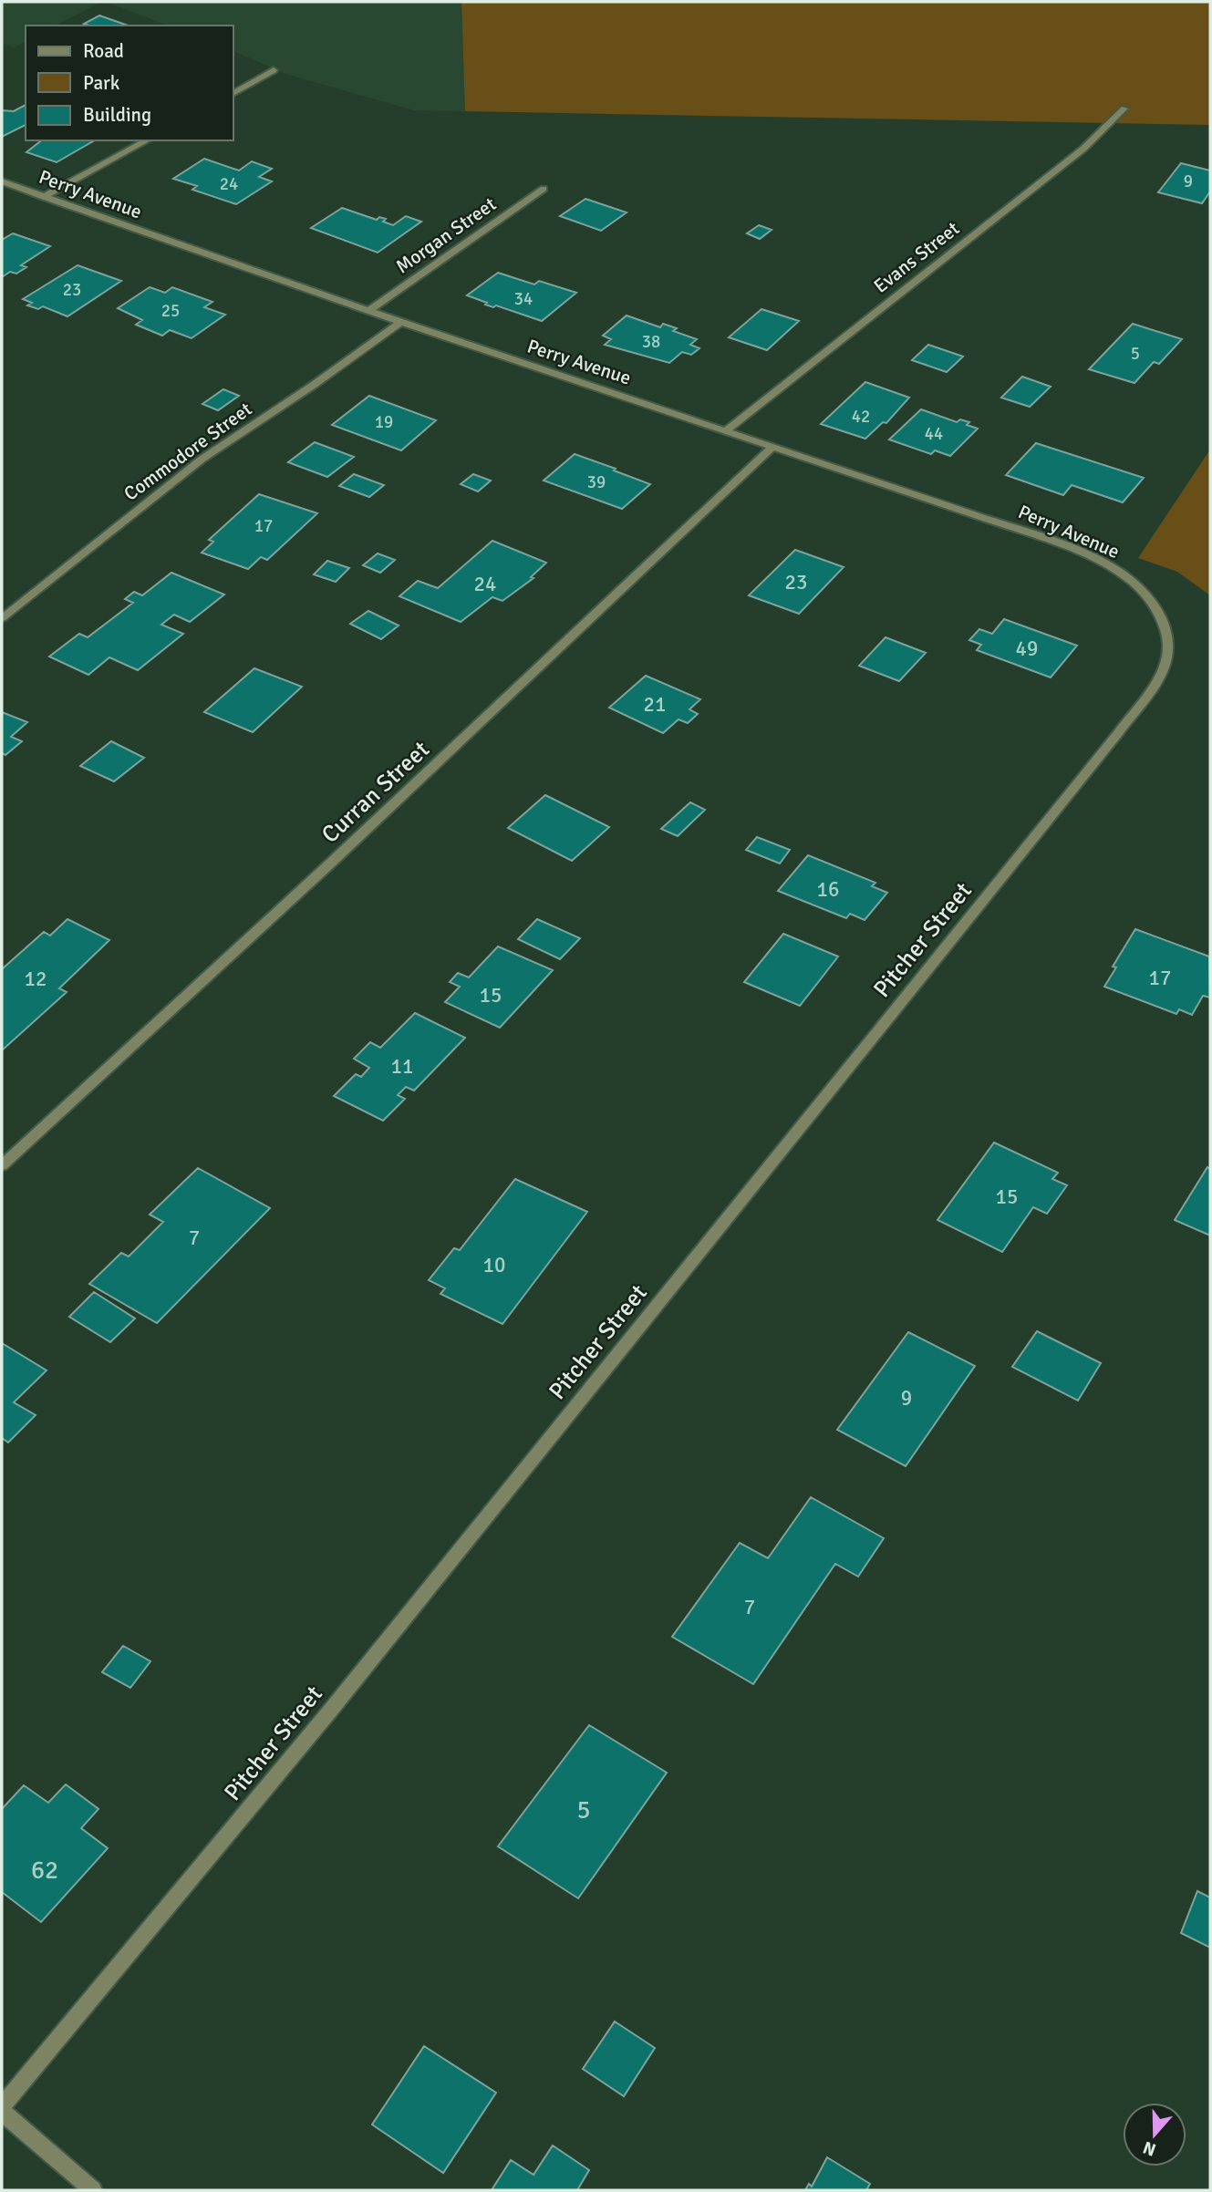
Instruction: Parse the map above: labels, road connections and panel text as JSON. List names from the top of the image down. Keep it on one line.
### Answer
{"streets":{"street":["Perry Avenue","Morgan Street","Evans Street","Commodore Street","Curran Street","Pitcher Street"]},"crossings":[["Perry Avenue","Morgan Street"],["Perry Avenue","Evans Street"],["Perry Avenue","Commodore Street"],["Perry Avenue","Curran Street"],["Perry Avenue","Pitcher Street"]],"house_numbers":["9","24","23","34","25","38","5","42","19","44","39","17","23","24","49","21","16","17","12","15","11","15","7","10","9","7","5","62"],"legend":["Road","Park","Building"],"north":"bottom"}
